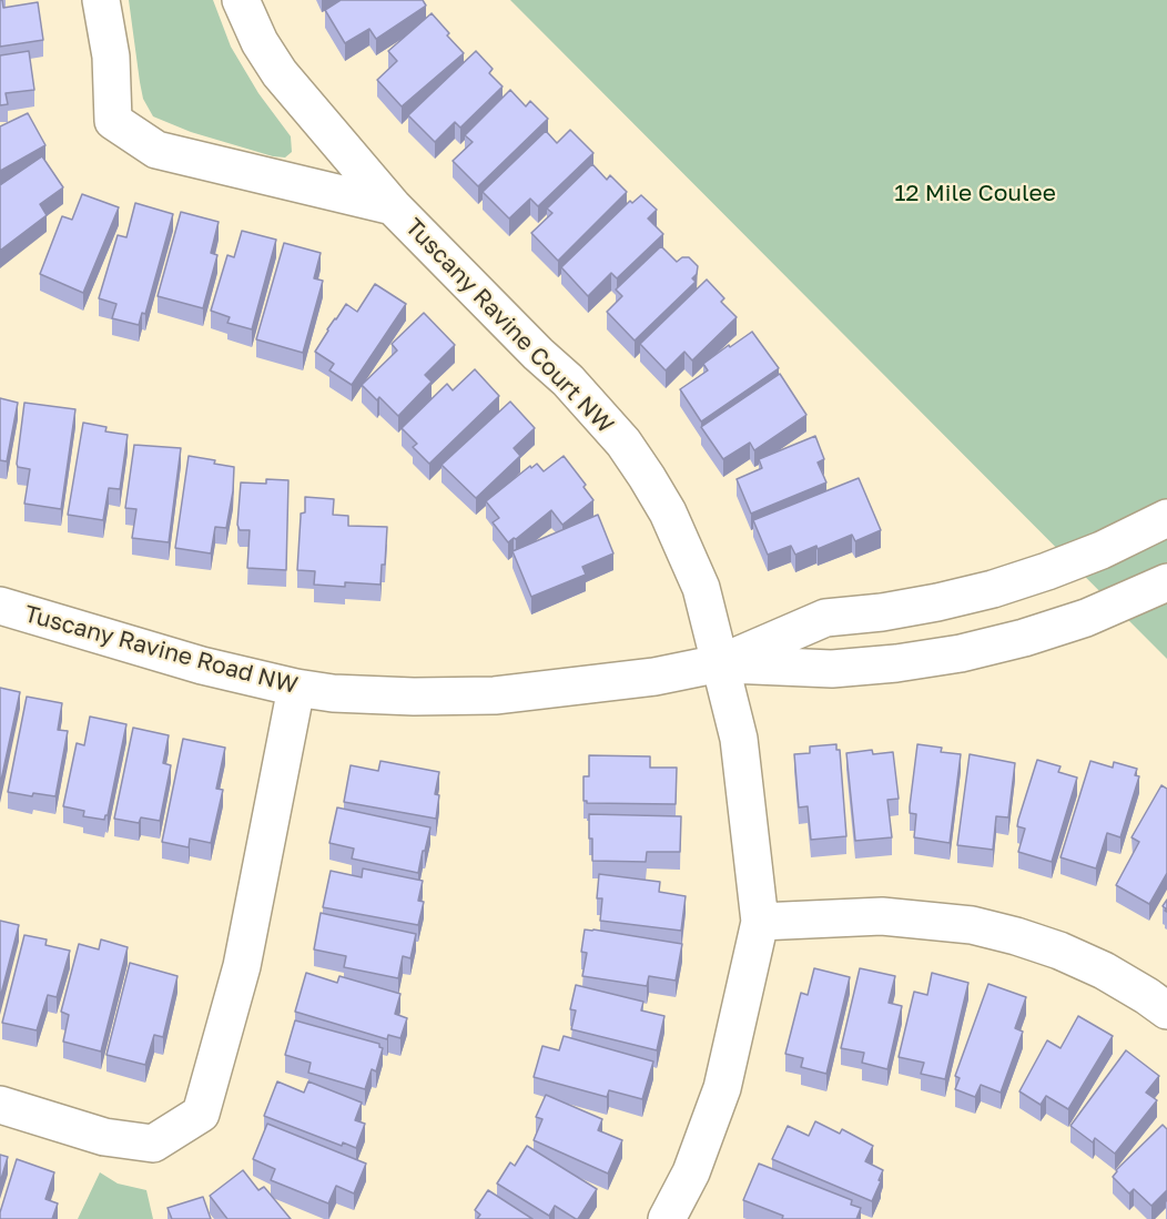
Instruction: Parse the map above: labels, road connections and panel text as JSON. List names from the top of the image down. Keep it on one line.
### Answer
{"streets":{"street":["Tuscany Ravine Court NW","Tuscany Ravine Road NW"]},"crossings":[["Tuscany Ravine Court NW","Tuscany Ravine Road NW"]],"parks":["12 Mile Coulee"]}
